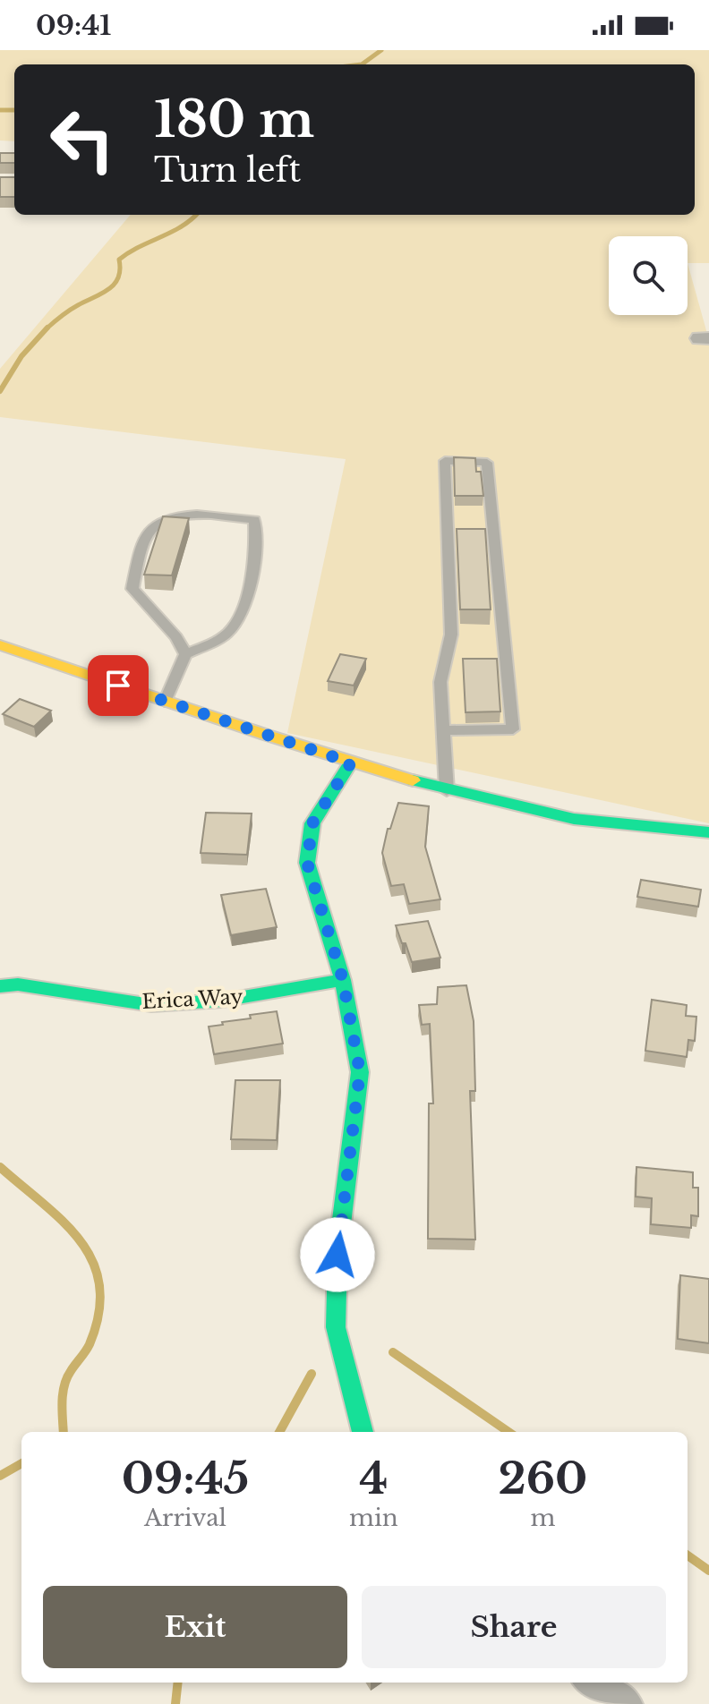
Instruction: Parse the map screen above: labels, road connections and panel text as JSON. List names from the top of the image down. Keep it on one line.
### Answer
{"streets":{"street":["Erica Way"]},"page":{"status":"09:41","turn":["180 m","Turn left"],"eta":["09:45","Arrival","4","min","260","m"],"buttons":["Exit","Share"]}}
